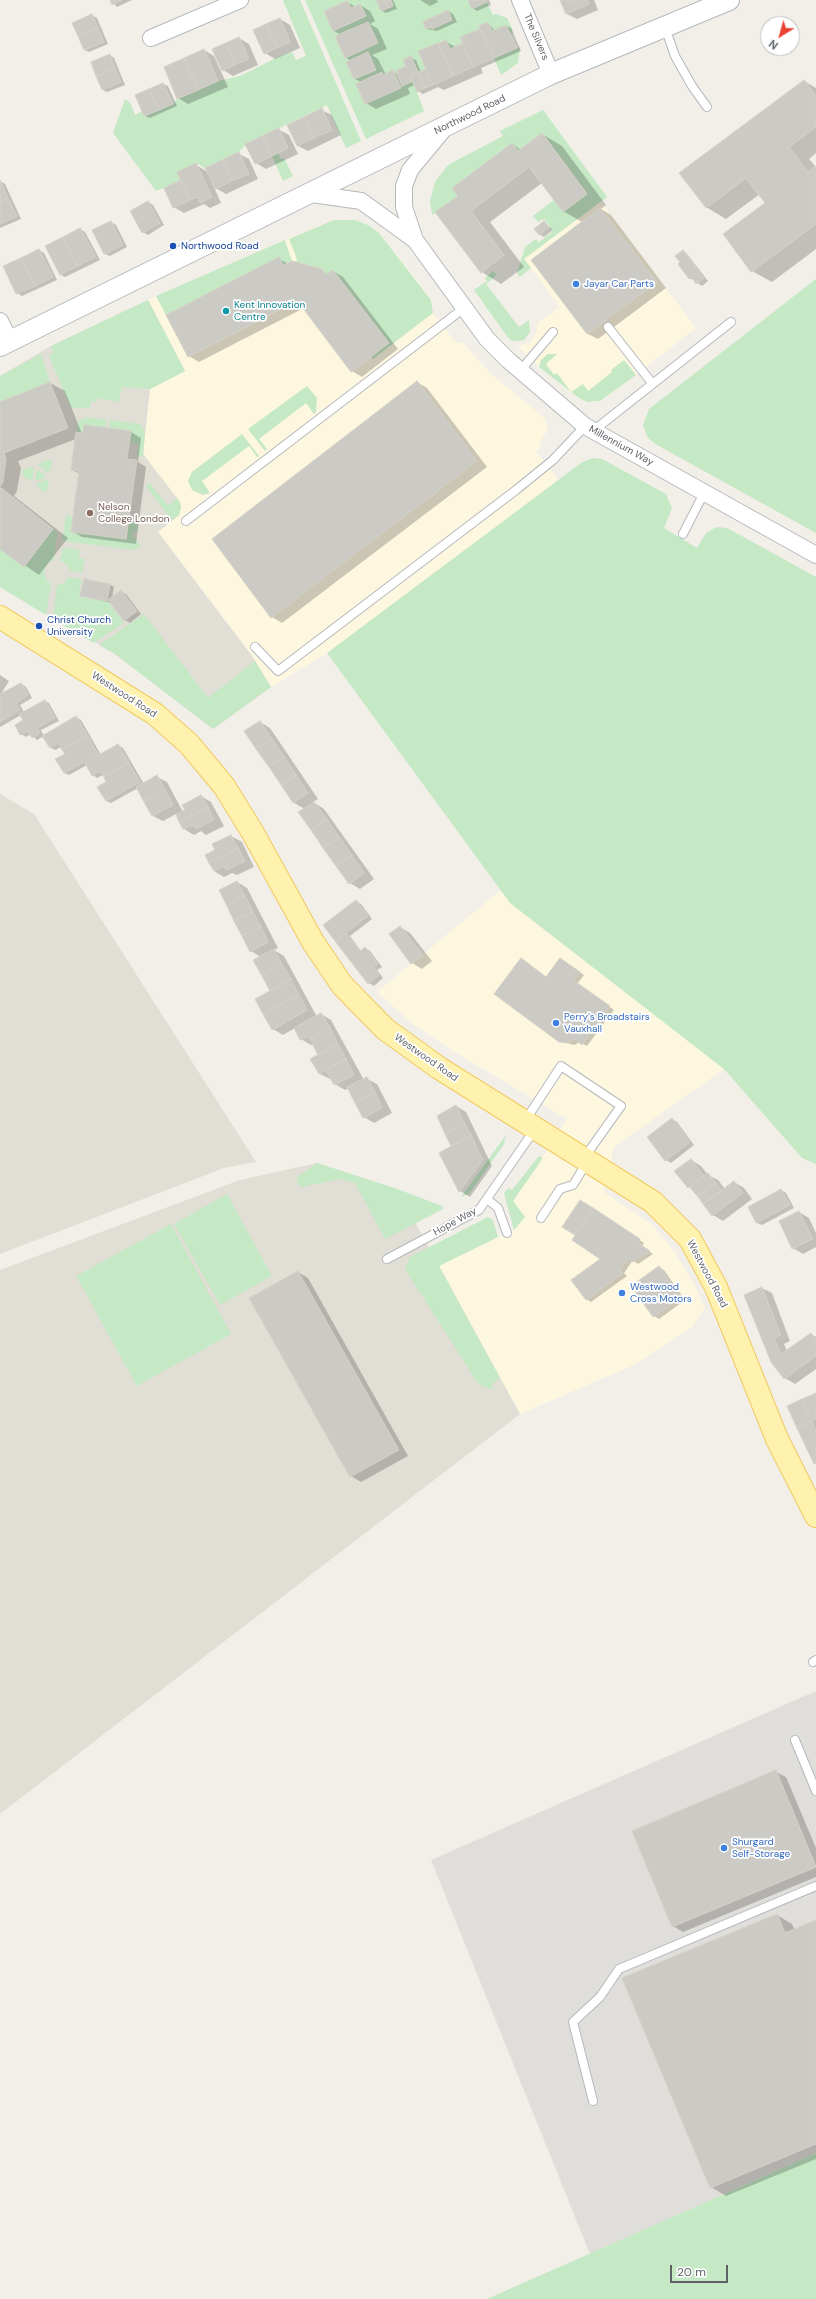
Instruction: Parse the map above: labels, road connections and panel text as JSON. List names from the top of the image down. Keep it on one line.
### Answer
{"streets":{"main road":["Westwood Road"],"street":["The Silvers","Northwood Road","Millennium Way"],"lane":["Hope Way"]},"crossings":[["The Silvers","Northwood Road"],["Northwood Road","Millennium Way"],["Westwood Road","Hope Way"]],"places":["Northwood Road","Jayar Car Parts","Kent Innovation Centre","Nelson College London","Christ Church University","Perry's Broadstairs Vauxhall","Westwood Cross Motors","Shurgard Self-Storage"],"scale_bar":"20 m","north":"bottom left"}
